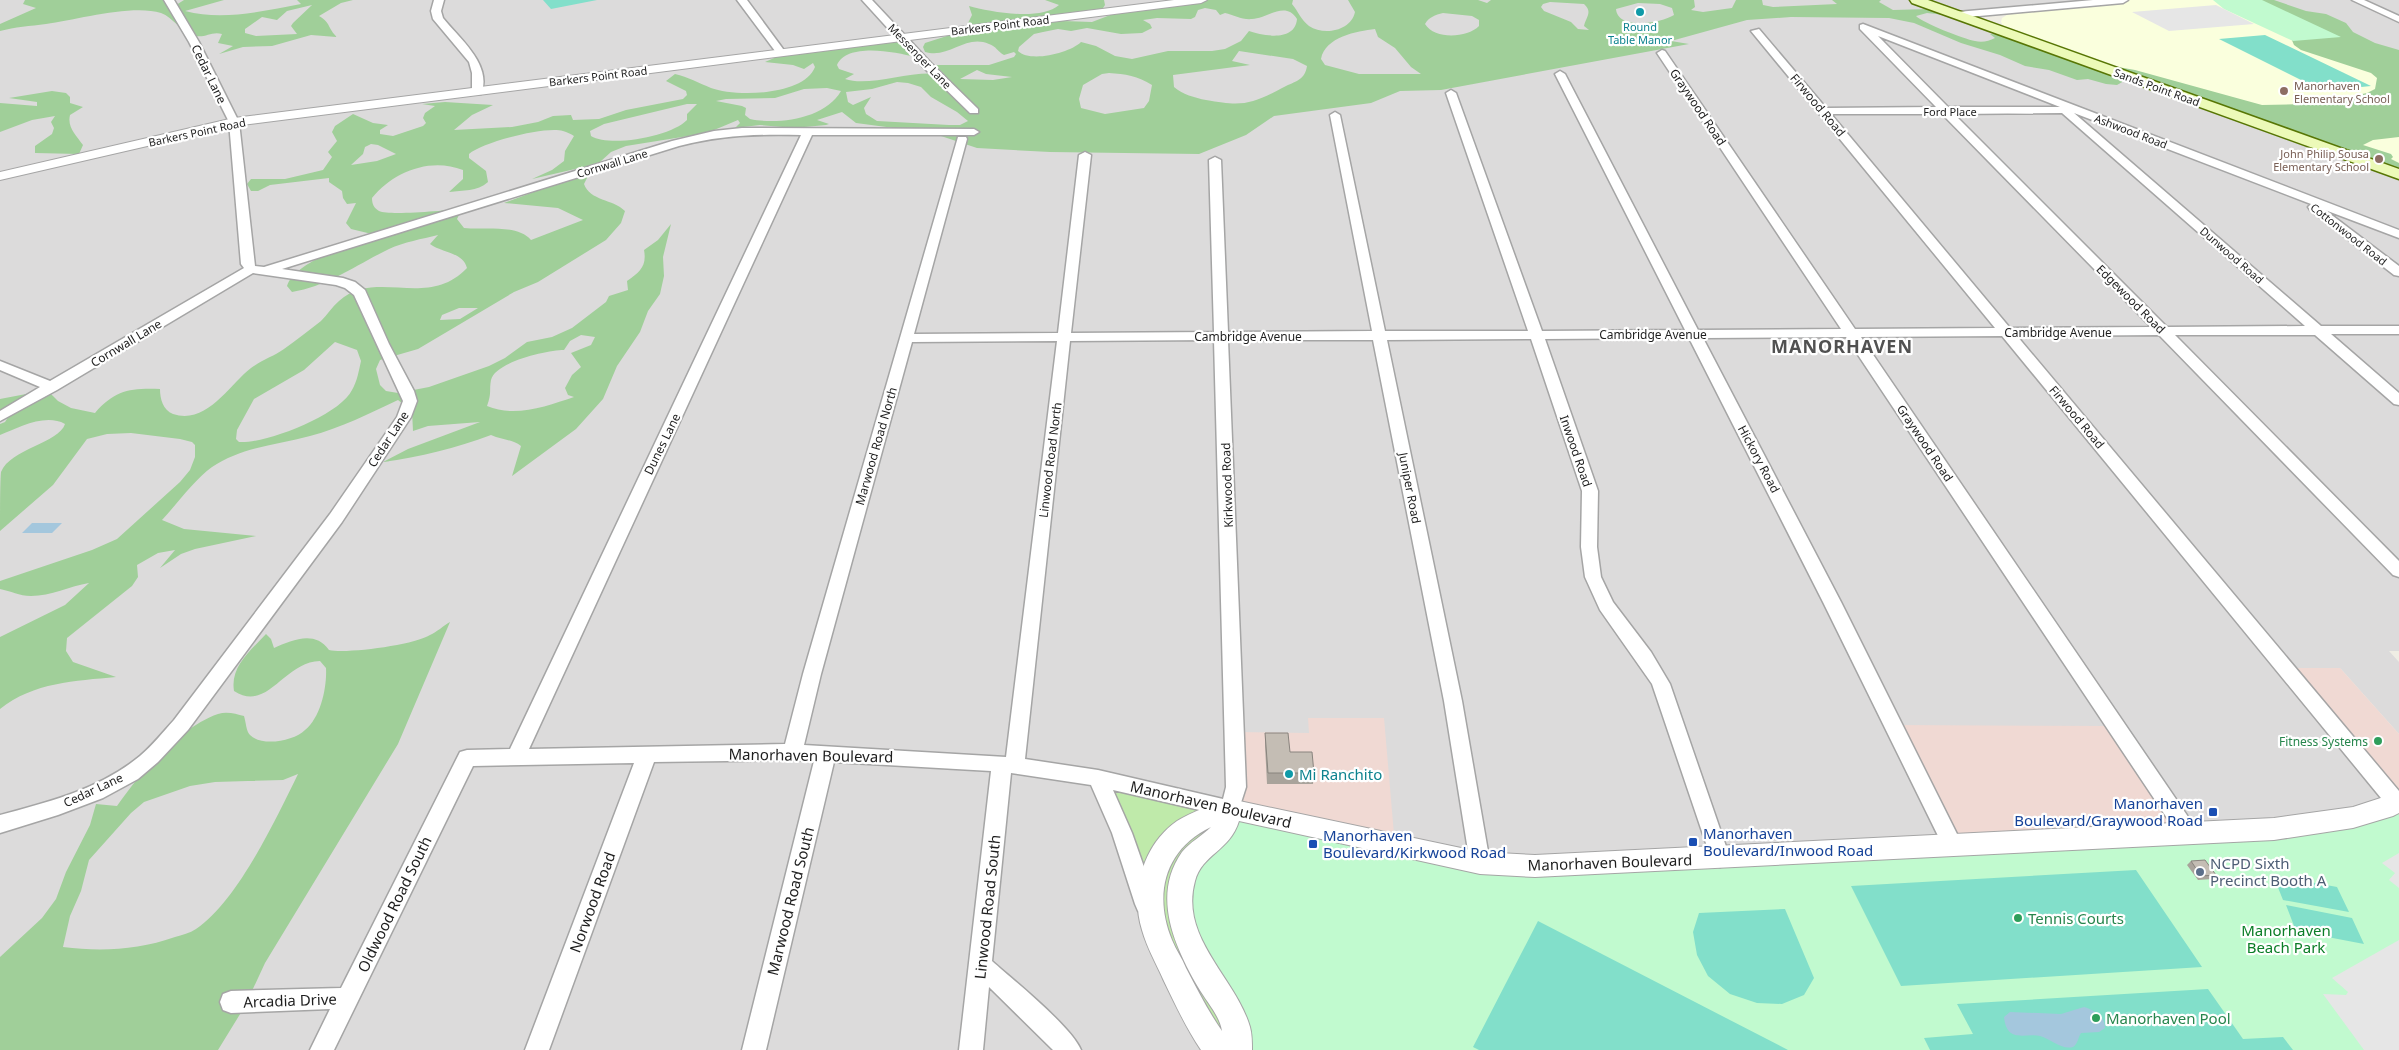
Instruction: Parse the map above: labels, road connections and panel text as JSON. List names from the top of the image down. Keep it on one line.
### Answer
{"streets":{"main road":["Sands Point Road"],"street":["Barkers Point Road","Messenger Lane","Cedar Lane","Firwood Road","Graywood Road","Ford Place","Ashwood Road","Cornwall Lane","Cottonwood Road","Dunwood Road","Edgewood Road","Cambridge Avenue","Dunes Lane","Marwood Road North","Inwood Road","Hickory Road","Linwood Road North","Kirkwood Road","Juniper Road","Manorhaven Boulevard","Marwood Road South","Norwood Road","Oldwood Road South","Linwood Road South","Arcadia Drive"]},"crossings":[["Barkers Point Road","Messenger Lane"],["Barkers Point Road","Cedar Lane"],["Cedar Lane","Cornwall Lane"],["Firwood Road","Ford Place"],["Firwood Road","Cambridge Avenue"],["Firwood Road","Manorhaven Boulevard"],["Graywood Road","Cambridge Avenue"],["Graywood Road","Manorhaven Boulevard"],["Ford Place","Ashwood Road"],["Ford Place","Dunwood Road"],["Ford Place","Edgewood Road"],["Ashwood Road","Cottonwood Road"],["Ashwood Road","Dunwood Road"],["Ashwood Road","Edgewood Road"],["Cornwall Lane","Dunes Lane"],["Cornwall Lane","Marwood Road North"],["Dunwood Road","Cambridge Avenue"],["Edgewood Road","Cambridge Avenue"],["Cambridge Avenue","Marwood Road North"],["Cambridge Avenue","Inwood Road"],["Cambridge Avenue","Hickory Road"],["Cambridge Avenue","Linwood Road North"],["Cambridge Avenue","Kirkwood Road"],["Cambridge Avenue","Juniper Road"],["Dunes Lane","Manorhaven Boulevard"],["Marwood Road North","Manorhaven Boulevard"],["Inwood Road","Manorhaven Boulevard"],["Hickory Road","Manorhaven Boulevard"],["Linwood Road North","Manorhaven Boulevard"],["Linwood Road North","Linwood Road South"],["Kirkwood Road","Manorhaven Boulevard"],["Juniper Road","Manorhaven Boulevard"],["Manorhaven Boulevard","Marwood Road South"],["Manorhaven Boulevard","Norwood Road"],["Manorhaven Boulevard","Oldwood Road South"],["Manorhaven Boulevard","Linwood Road South"],["Oldwood Road South","Arcadia Drive"]],"districts":["MANORHAVEN"],"parks":["Manorhaven Beach Park"],"places":{"other":["Round Table Manor","Manorhaven Elementary School","John Philip Sousa Elementary School","Fitness Systems","Mi Ranchito","NCPD Sixth Precinct Booth A","Tennis Courts","Manorhaven Pool"],"transit":["Manorhaven Boulevard/Graywood Road","Manorhaven Boulevard/Inwood Road","Manorhaven Boulevard/Kirkwood Road"]}}
